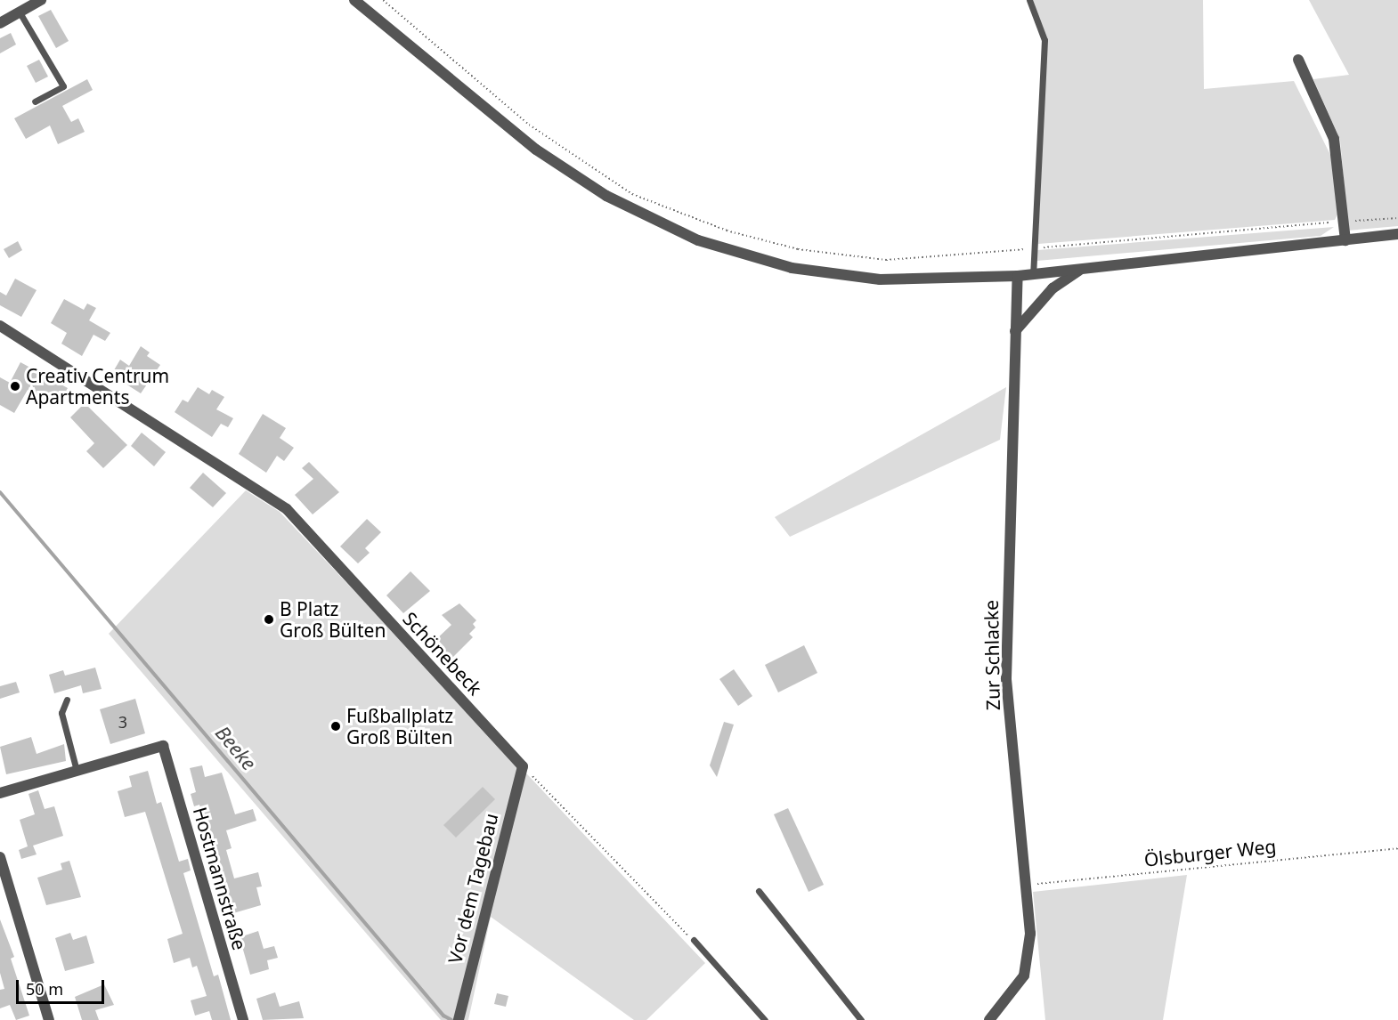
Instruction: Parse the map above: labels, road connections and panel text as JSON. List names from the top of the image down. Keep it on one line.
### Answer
{"streets":{"street":["Schönebeck","Zur Schlacke","Hostmannstraße","Vor dem Tagebau"],"path":["Ölsburger Weg"]},"crossings":[["Schönebeck","Vor dem Tagebau"],["Zur Schlacke","Ölsburger Weg"]],"water":["Beeke"],"places":["Creativ Centrum Apartments","B Platz Groß Bülten","Fußballplatz Groß Bülten"],"house_numbers":["3"],"scale_bar":"50 m"}
